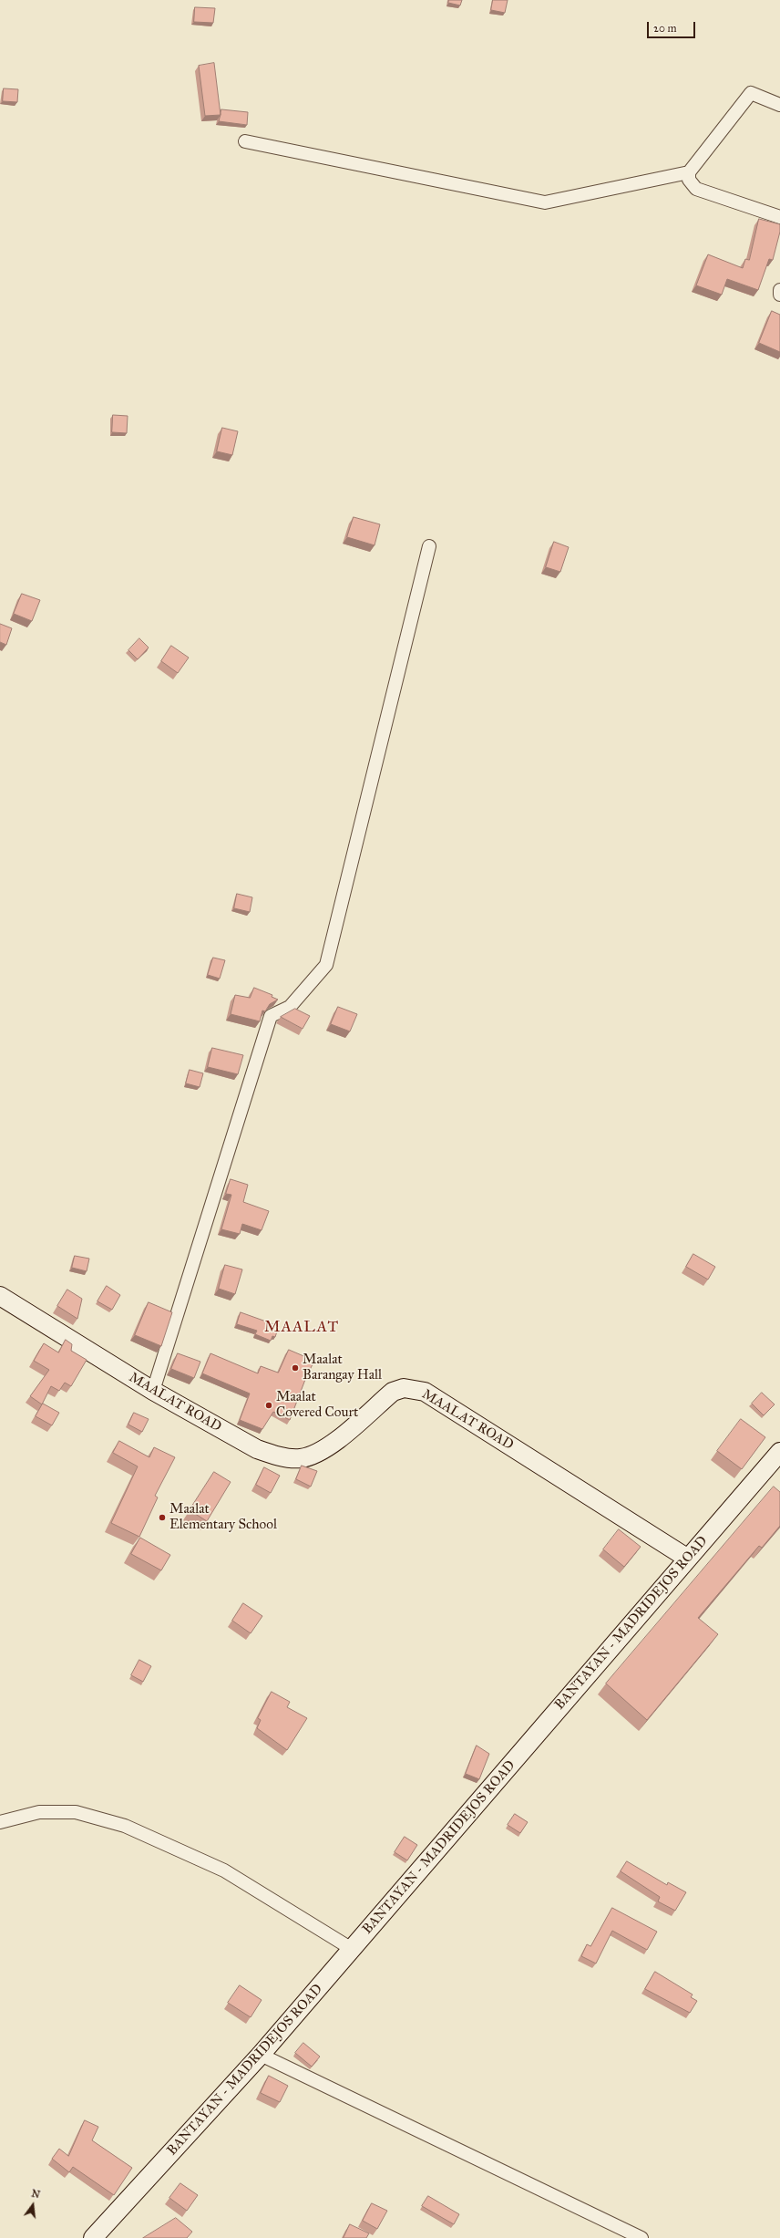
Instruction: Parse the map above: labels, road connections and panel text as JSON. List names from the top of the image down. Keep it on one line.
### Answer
{"streets":{"main road":["MAALAT ROAD","BANTAYAN - MADRIDEJOS ROAD"]},"crossings":[["MAALAT ROAD","BANTAYAN - MADRIDEJOS ROAD"]],"districts":["MAALAT"],"places":["Maalat Barangay Hall","Maalat Covered Court","Maalat Elementary School"],"scale_bar":"20 m","north":"top"}
